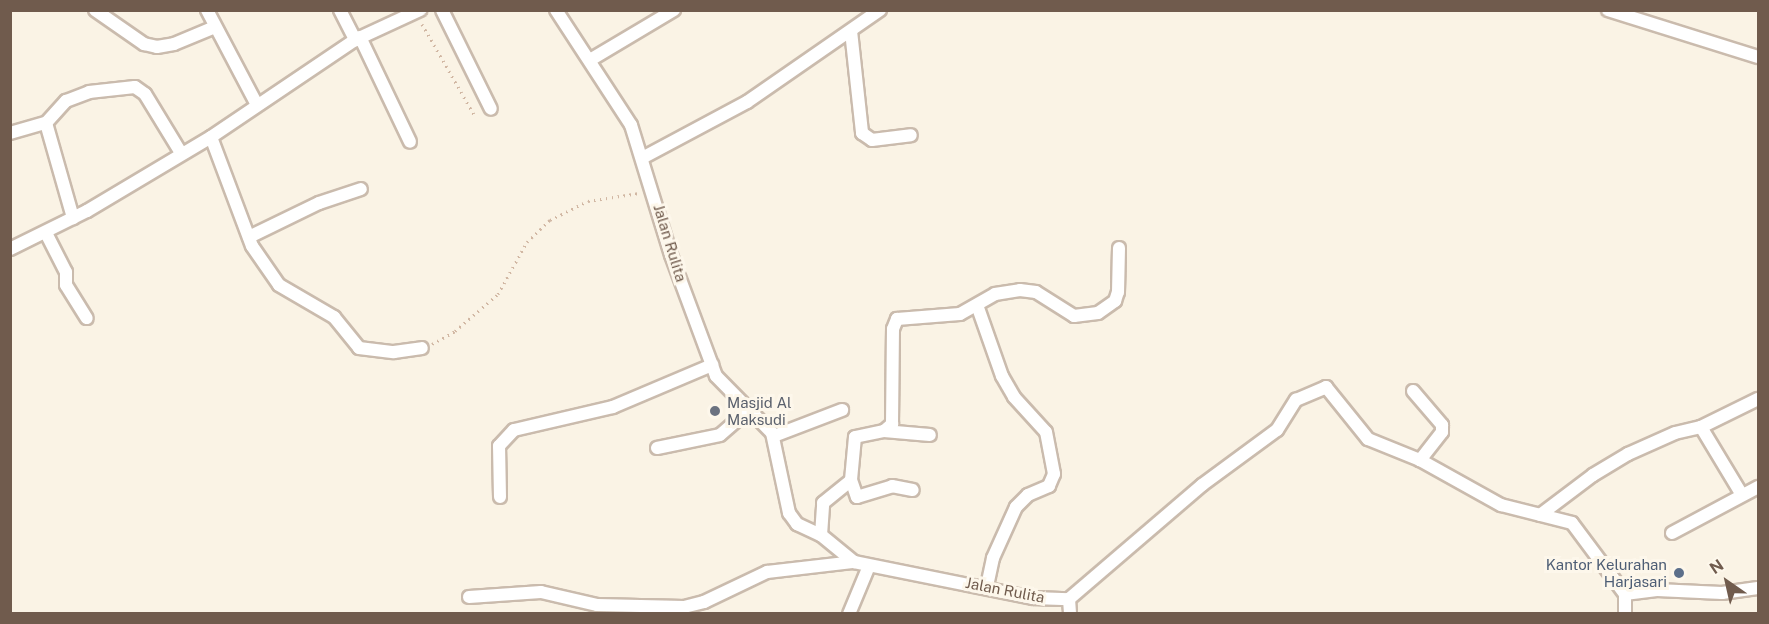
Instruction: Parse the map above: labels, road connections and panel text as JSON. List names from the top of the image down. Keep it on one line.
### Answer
{"streets":{"street":["Jalan Rulita"]},"places":["Masjid Al Maksudi","Kantor Kelurahan Harjasari"],"north":"top left"}
